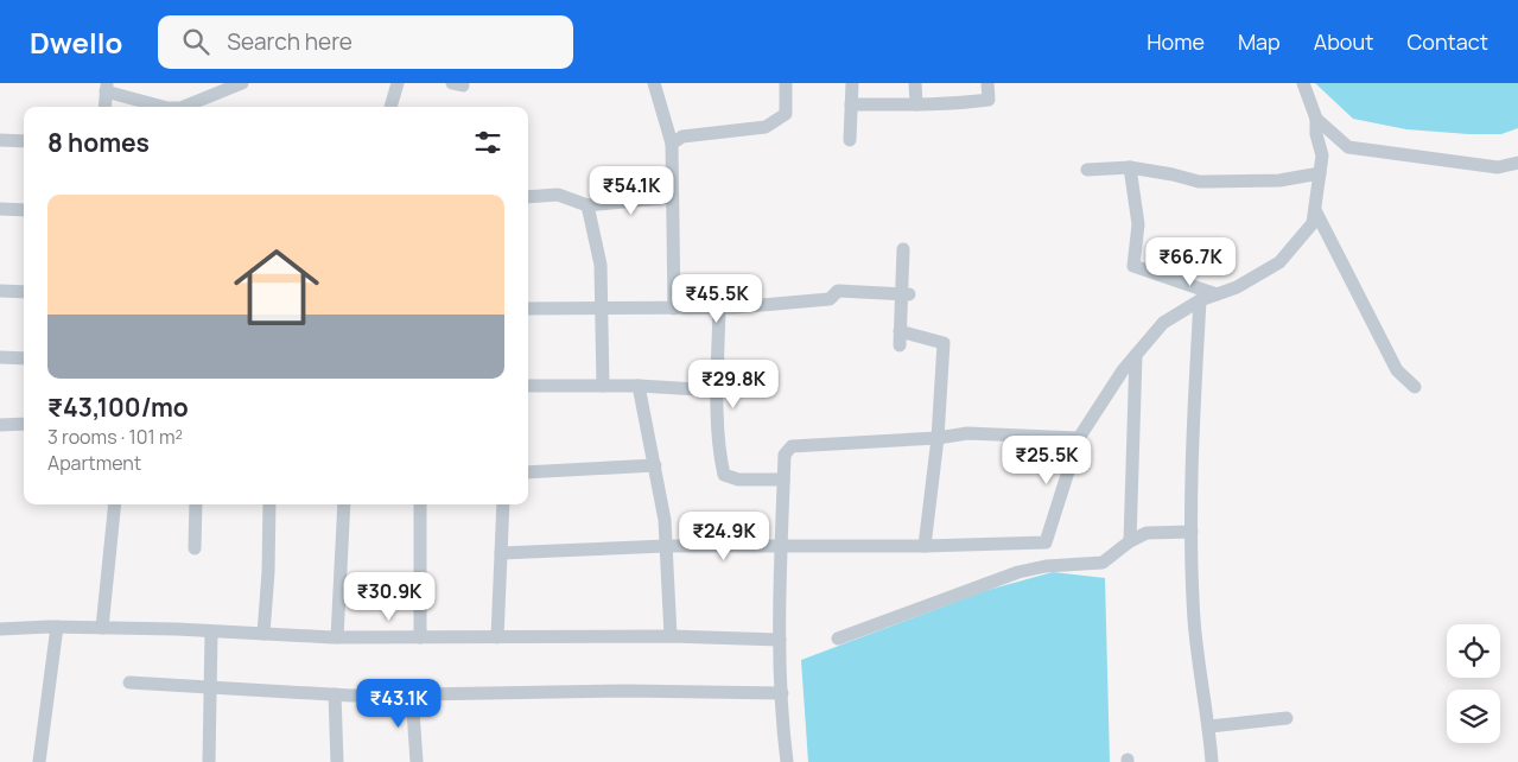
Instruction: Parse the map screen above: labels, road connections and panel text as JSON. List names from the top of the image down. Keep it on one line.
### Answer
{"page":{"header":"Dwello","search":"Search here","nav":["Home","Map","About","Contact"],"heading":"8 homes","price":["₹54.1K","₹66.7K","₹45.5K","₹29.8K","₹25.5K","₹24.9K","₹30.9K","₹43.1K"],"list":[{"name":"₹43,100/mo","note":"3 rooms · 101 m² · Apartment"}]}}
